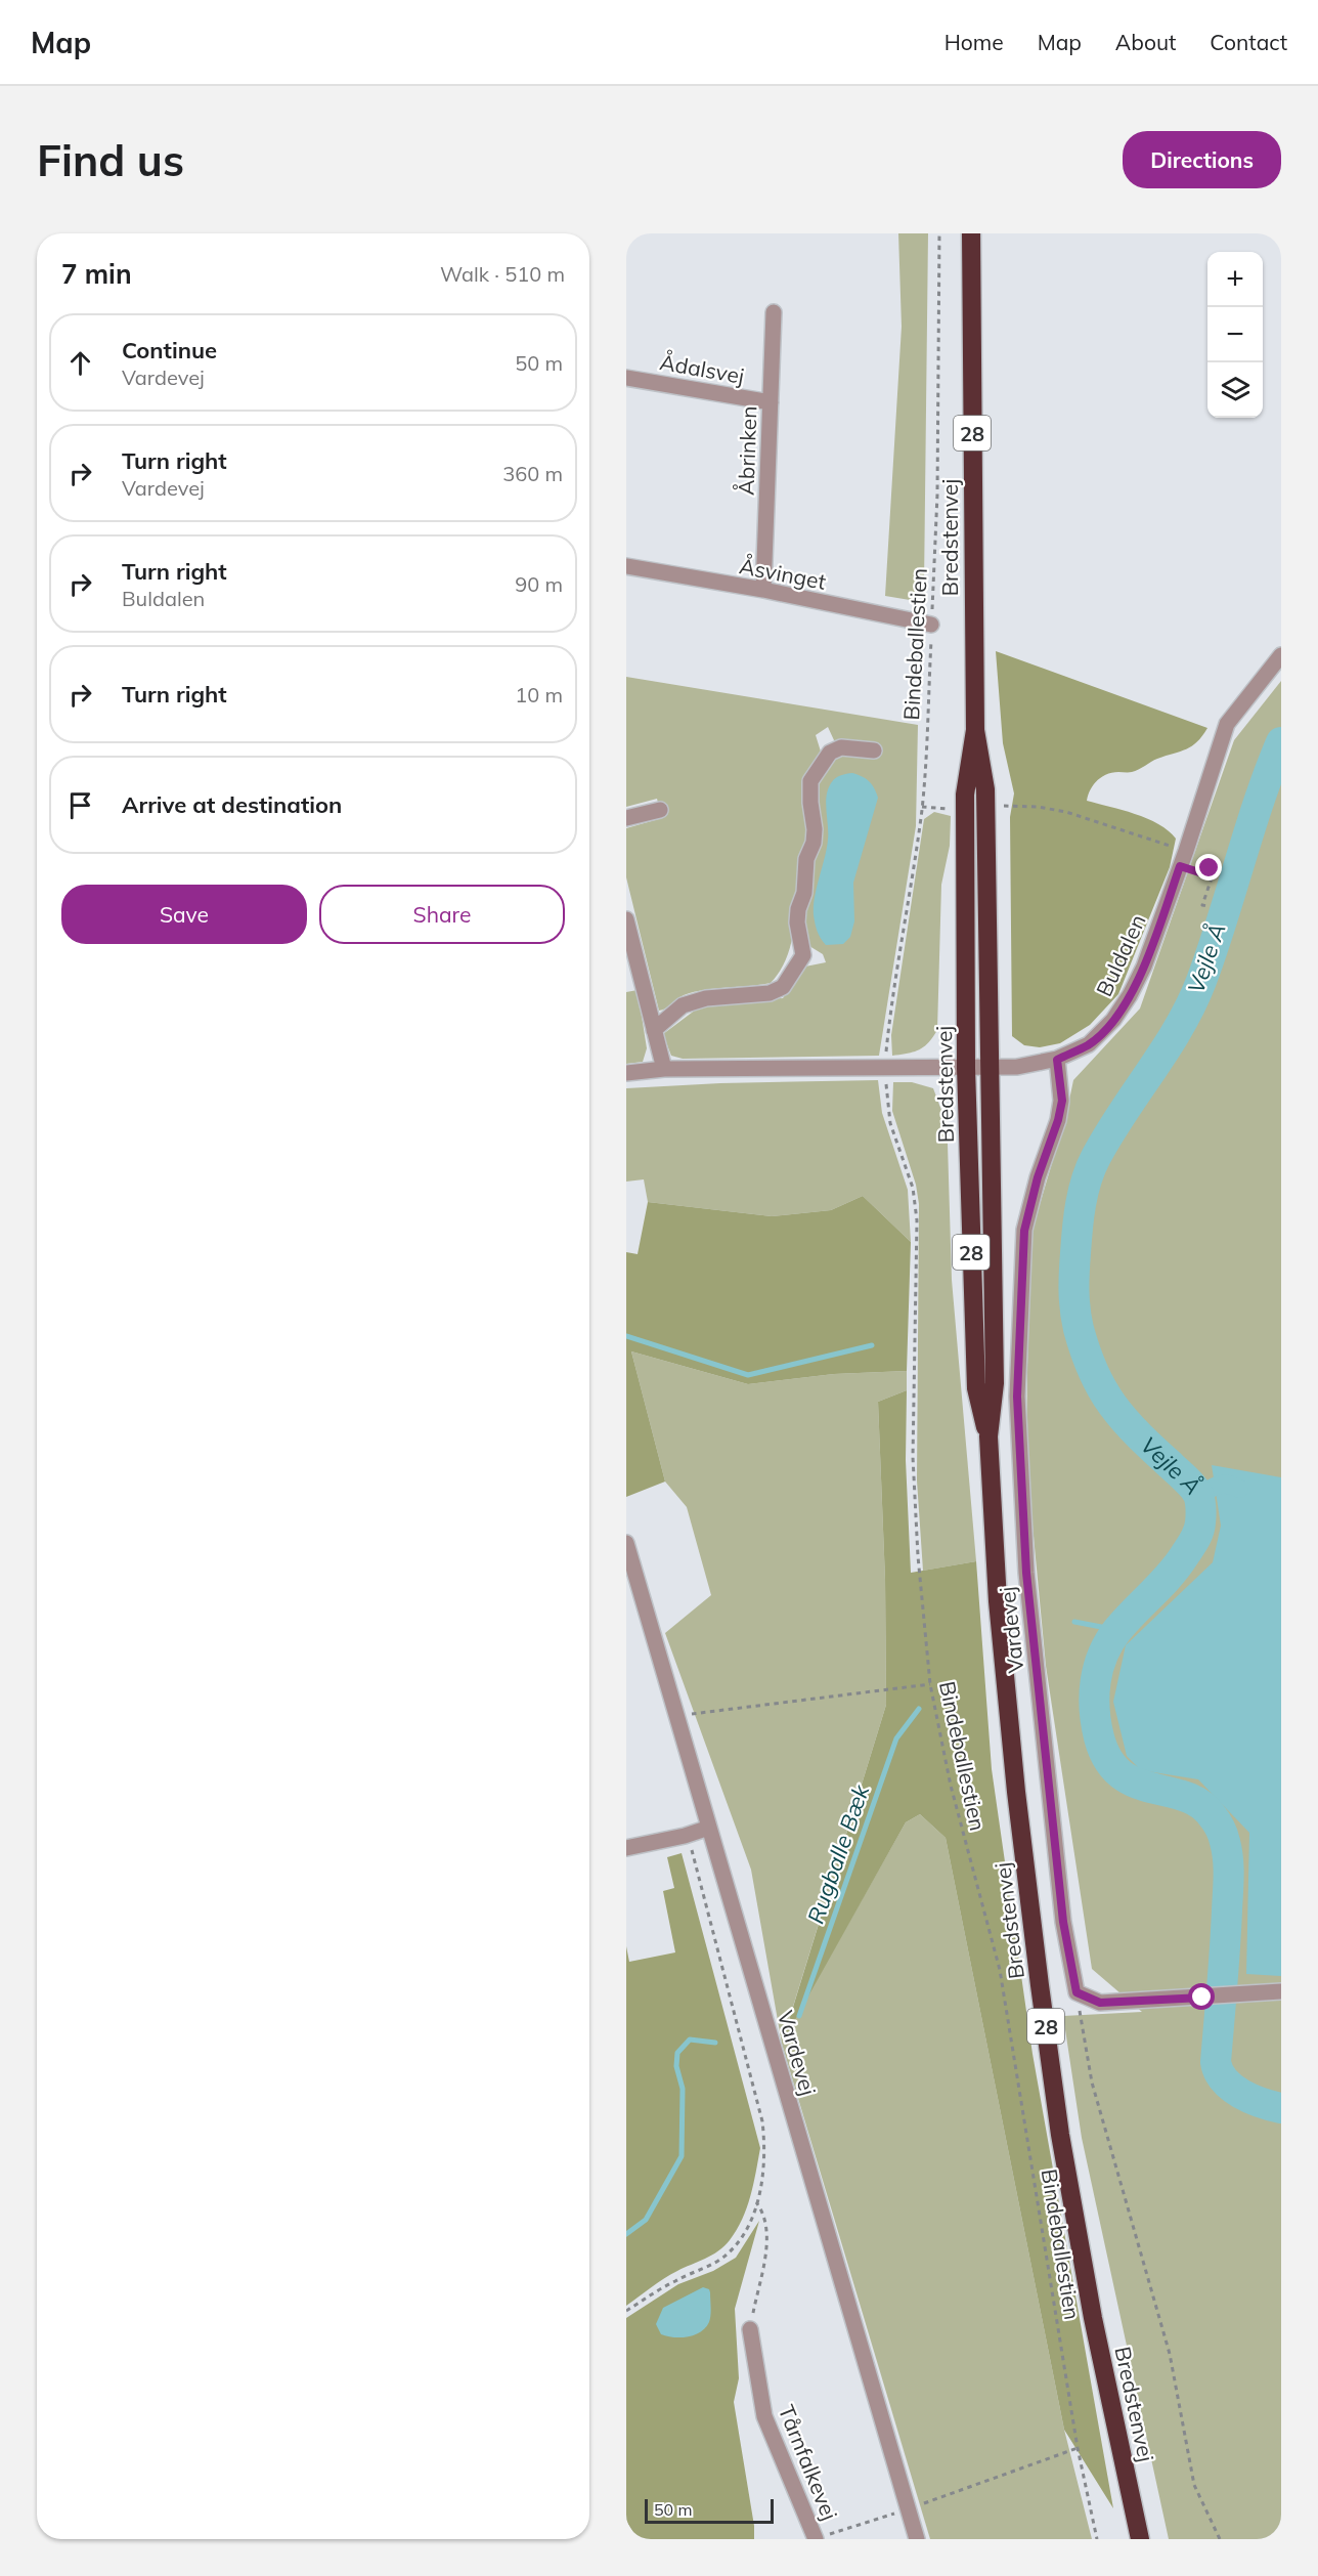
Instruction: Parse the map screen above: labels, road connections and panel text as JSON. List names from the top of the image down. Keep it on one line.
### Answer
{"streets":{"highway":["28","Bredstenvej"],"street":["Ådalsvej","Åbrinken","Åsvinget","Buldalen","Vardevej","Tårnfalkevej"],"path":["Bindeballestien"]},"crossings":[["Ådalsvej","Åbrinken"],["Åbrinken","Åsvinget"],["Bredstenvej","Buldalen"],["Åsvinget","Bindeballestien"],["Buldalen","Vardevej"]],"water":["Vejle Å","Rugballe Bæk"],"scale_bar":"50 m","page":{"header":"Map","nav":["Home","Map","About","Contact"],"buttons":["Directions",["Save","Share"]],"title":"Find us","heading":["7 min","Walk · 510 m"],"map_buttons":["+","−"],"list":[["Continue","Vardevej","50 m"],["Turn right","Vardevej","360 m"],["Turn right","Buldalen","90 m"],["Turn right","10 m"],"Arrive at destination"],"scale":"50 m"}}
